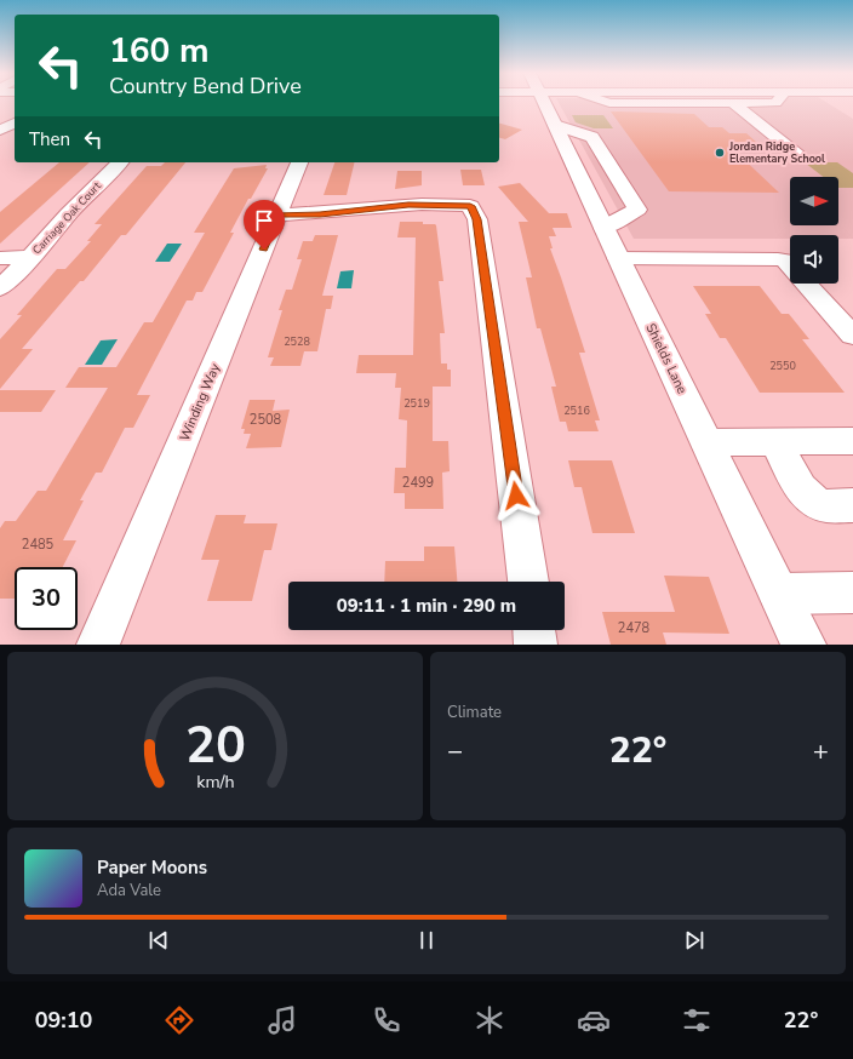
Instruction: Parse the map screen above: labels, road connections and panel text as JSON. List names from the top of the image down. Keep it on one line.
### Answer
{"streets":{"main road":["Shields Lane"],"street":["Carriage Oak Court","Winding Way"]},"places":["Jordan Ridge Elementary School"],"house_numbers":["2528","2550","2519","2516","2508","2499","2485","2478"],"north":"right","page":{"turn":["160 m","Country Bend Drive"],"then":"Then","limit":"30","trip":"09:11 · 1 min · 290 m","tile":"Climate","heat":["−","22°","+"],"song":["Paper Moons","Ada Vale"],"tabs":["09:10","22°"],"gauge":["20","km/h"]}}
